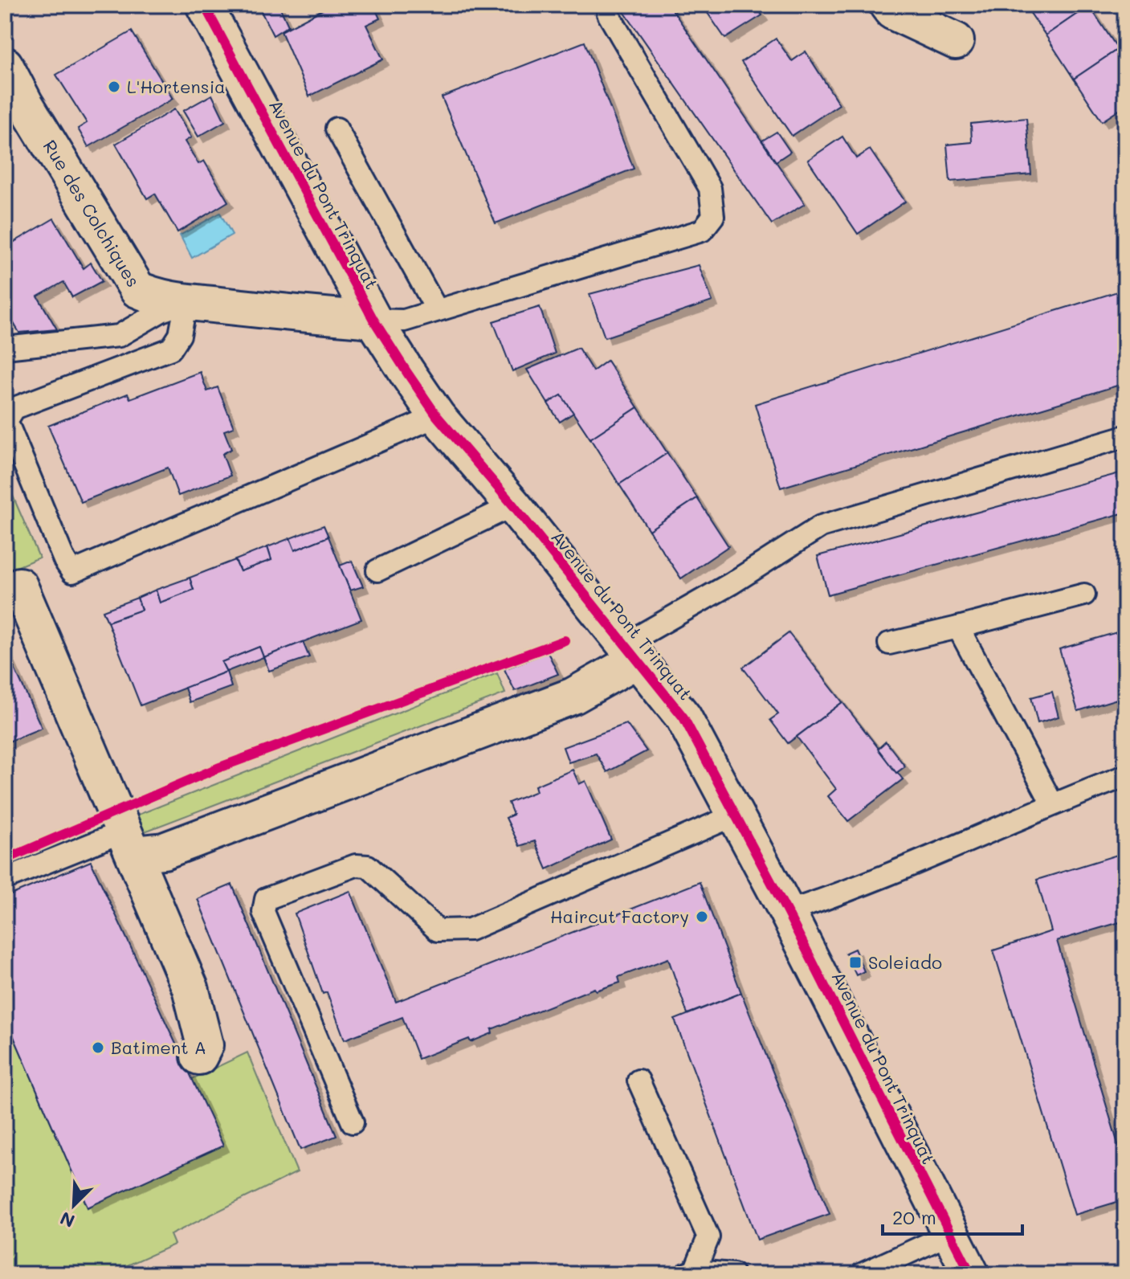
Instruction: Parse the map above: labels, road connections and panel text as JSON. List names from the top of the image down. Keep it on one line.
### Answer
{"streets":{"street":["Avenue du Pont Trinquat","Rue des Colchiques"]},"crossings":[["Avenue du Pont Trinquat","Rue des Colchiques"]],"places":{"other":["L'Hortensia","Haircut Factory","Batiment A"],"transit":["Soleiado"]},"scale_bar":"20 m","north":"bottom left"}
